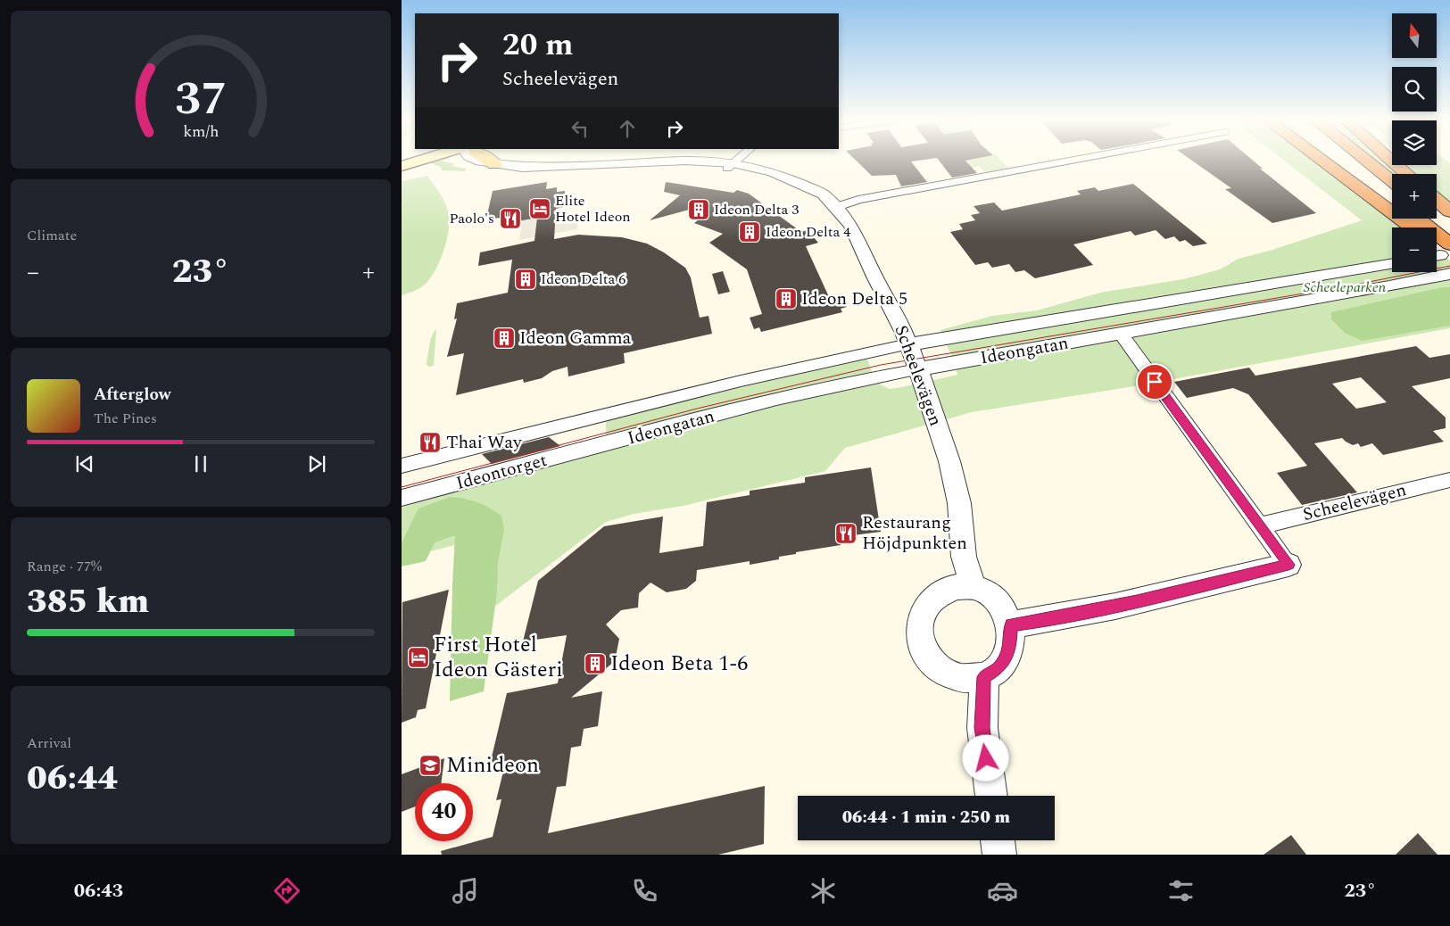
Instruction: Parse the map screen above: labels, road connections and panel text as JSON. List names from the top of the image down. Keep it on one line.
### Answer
{"streets":{"street":["Ideongatan","Scheelevägen","Ideontorget"]},"crossings":[["Ideongatan","Scheelevägen"],["Ideongatan","Ideontorget"]],"parks":["Scheeleparken"],"places":{"hotel":["Elite Hotel Ideon","First Hotel Ideon Gästeri"],"building":["Ideon Delta 3","Ideon Delta 4","Ideon Delta 6","Ideon Delta 5","Ideon Gamma","Ideon Beta 1-6"],"restaurant":["Paolo's","Thai Way","Restaurang Höjdpunkten"],"school or university":["Minideon"]},"north":"top","page":{"map_buttons":["+","−"],"turn":["20 m","Scheelevägen"],"tile":["Climate",["Range · 77%","385 km"],["Arrival","06:44"]],"heat":["−","23°","+"],"song":["Afterglow","The Pines"],"limit":"40","trip":"06:44 · 1 min · 250 m","tabs":["06:43","23°"],"gauge":["37","km/h"]}}
